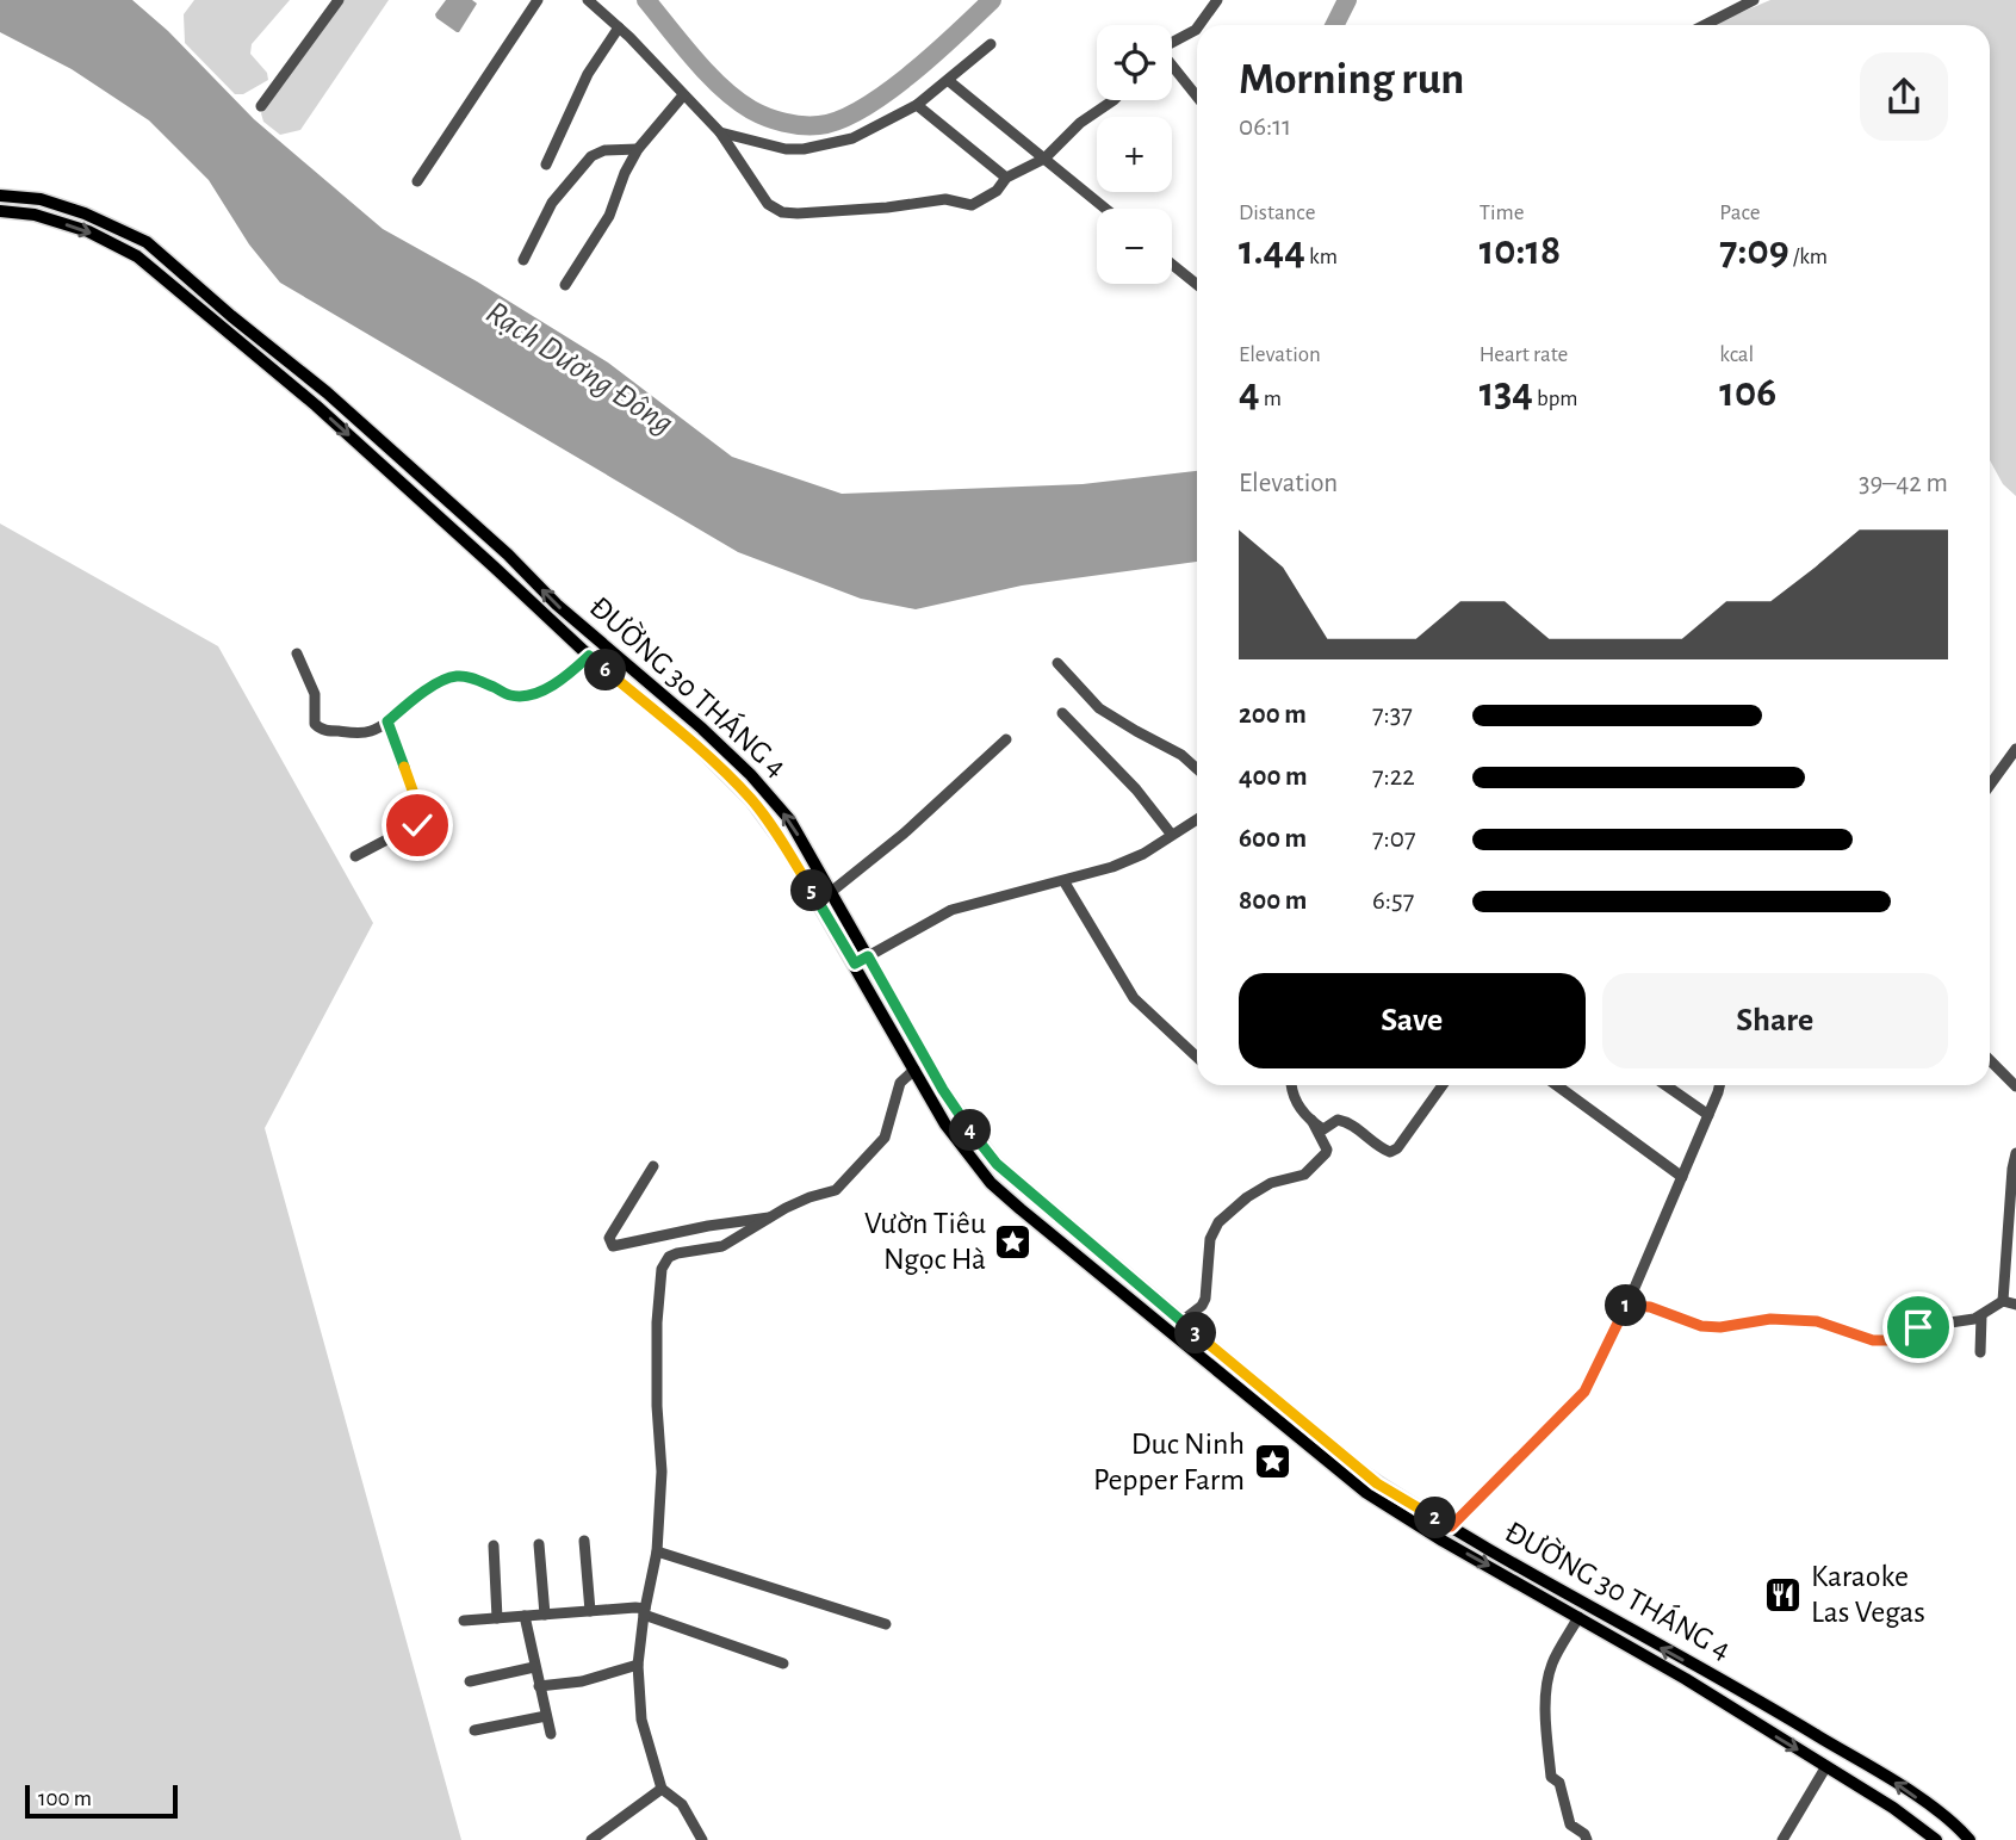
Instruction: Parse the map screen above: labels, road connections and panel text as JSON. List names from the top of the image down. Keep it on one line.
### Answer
{"streets":{"main road":["ĐƯỜNG 30 THÁNG 4"]},"water":["Rạch Dương Đông"],"places":{"place":["Vườn Tiêu Ngọc Hà","Duc Ninh Pepper Farm"],"restaurant":["Karaoke Las Vegas"]},"scale_bar":"100 m","page":{"map_buttons":["+","−"],"heading":["Morning run","06:11"],"stats":[["Distance","1.44 km"],["Time","10:18"],["Pace","7:09 /km"],["Elevation","4 m"],["Heart rate","134 bpm"],["kcal","106"]],"chart":["Elevation","39–42 m"],"pins":["6","5","4","1","3","2"],"list":[{"name":"200 m","note":"7:37"},{"name":"400 m","note":"7:22"},{"name":"600 m","note":"7:07"},{"name":"800 m","note":"6:57"}],"buttons":["Save","Share"],"scale":"100 m"}}
